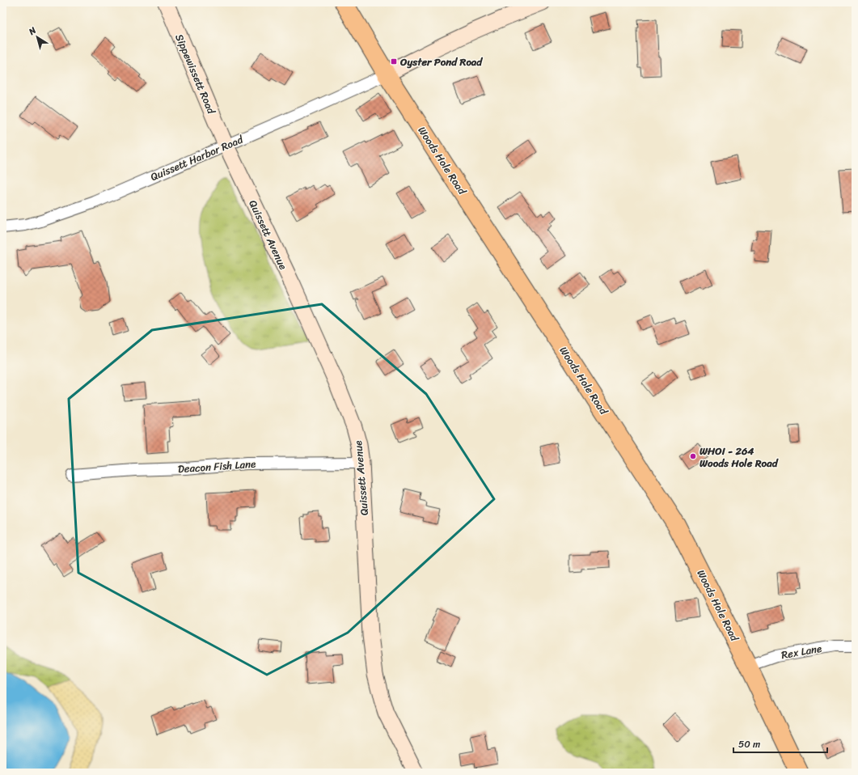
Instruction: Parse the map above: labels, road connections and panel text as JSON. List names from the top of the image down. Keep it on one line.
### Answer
{"streets":{"highway":["Woods Hole Road"],"main road":["Sippewissett Road","Quissett Avenue"],"street":["Quissett Harbor Road","Deacon Fish Lane","Rex Lane"]},"crossings":[["Sippewissett Road","Quissett Harbor Road"],["Sippewissett Road","Quissett Avenue"],["Quissett Harbor Road","Woods Hole Road"],["Quissett Harbor Road","Quissett Avenue"],["Woods Hole Road","Rex Lane"],["Quissett Avenue","Deacon Fish Lane"]],"places":{"transit":["Oyster Pond Road"],"other":["WHOI - 264 Woods Hole Road"]},"scale_bar":"50 m","north":"top left"}
